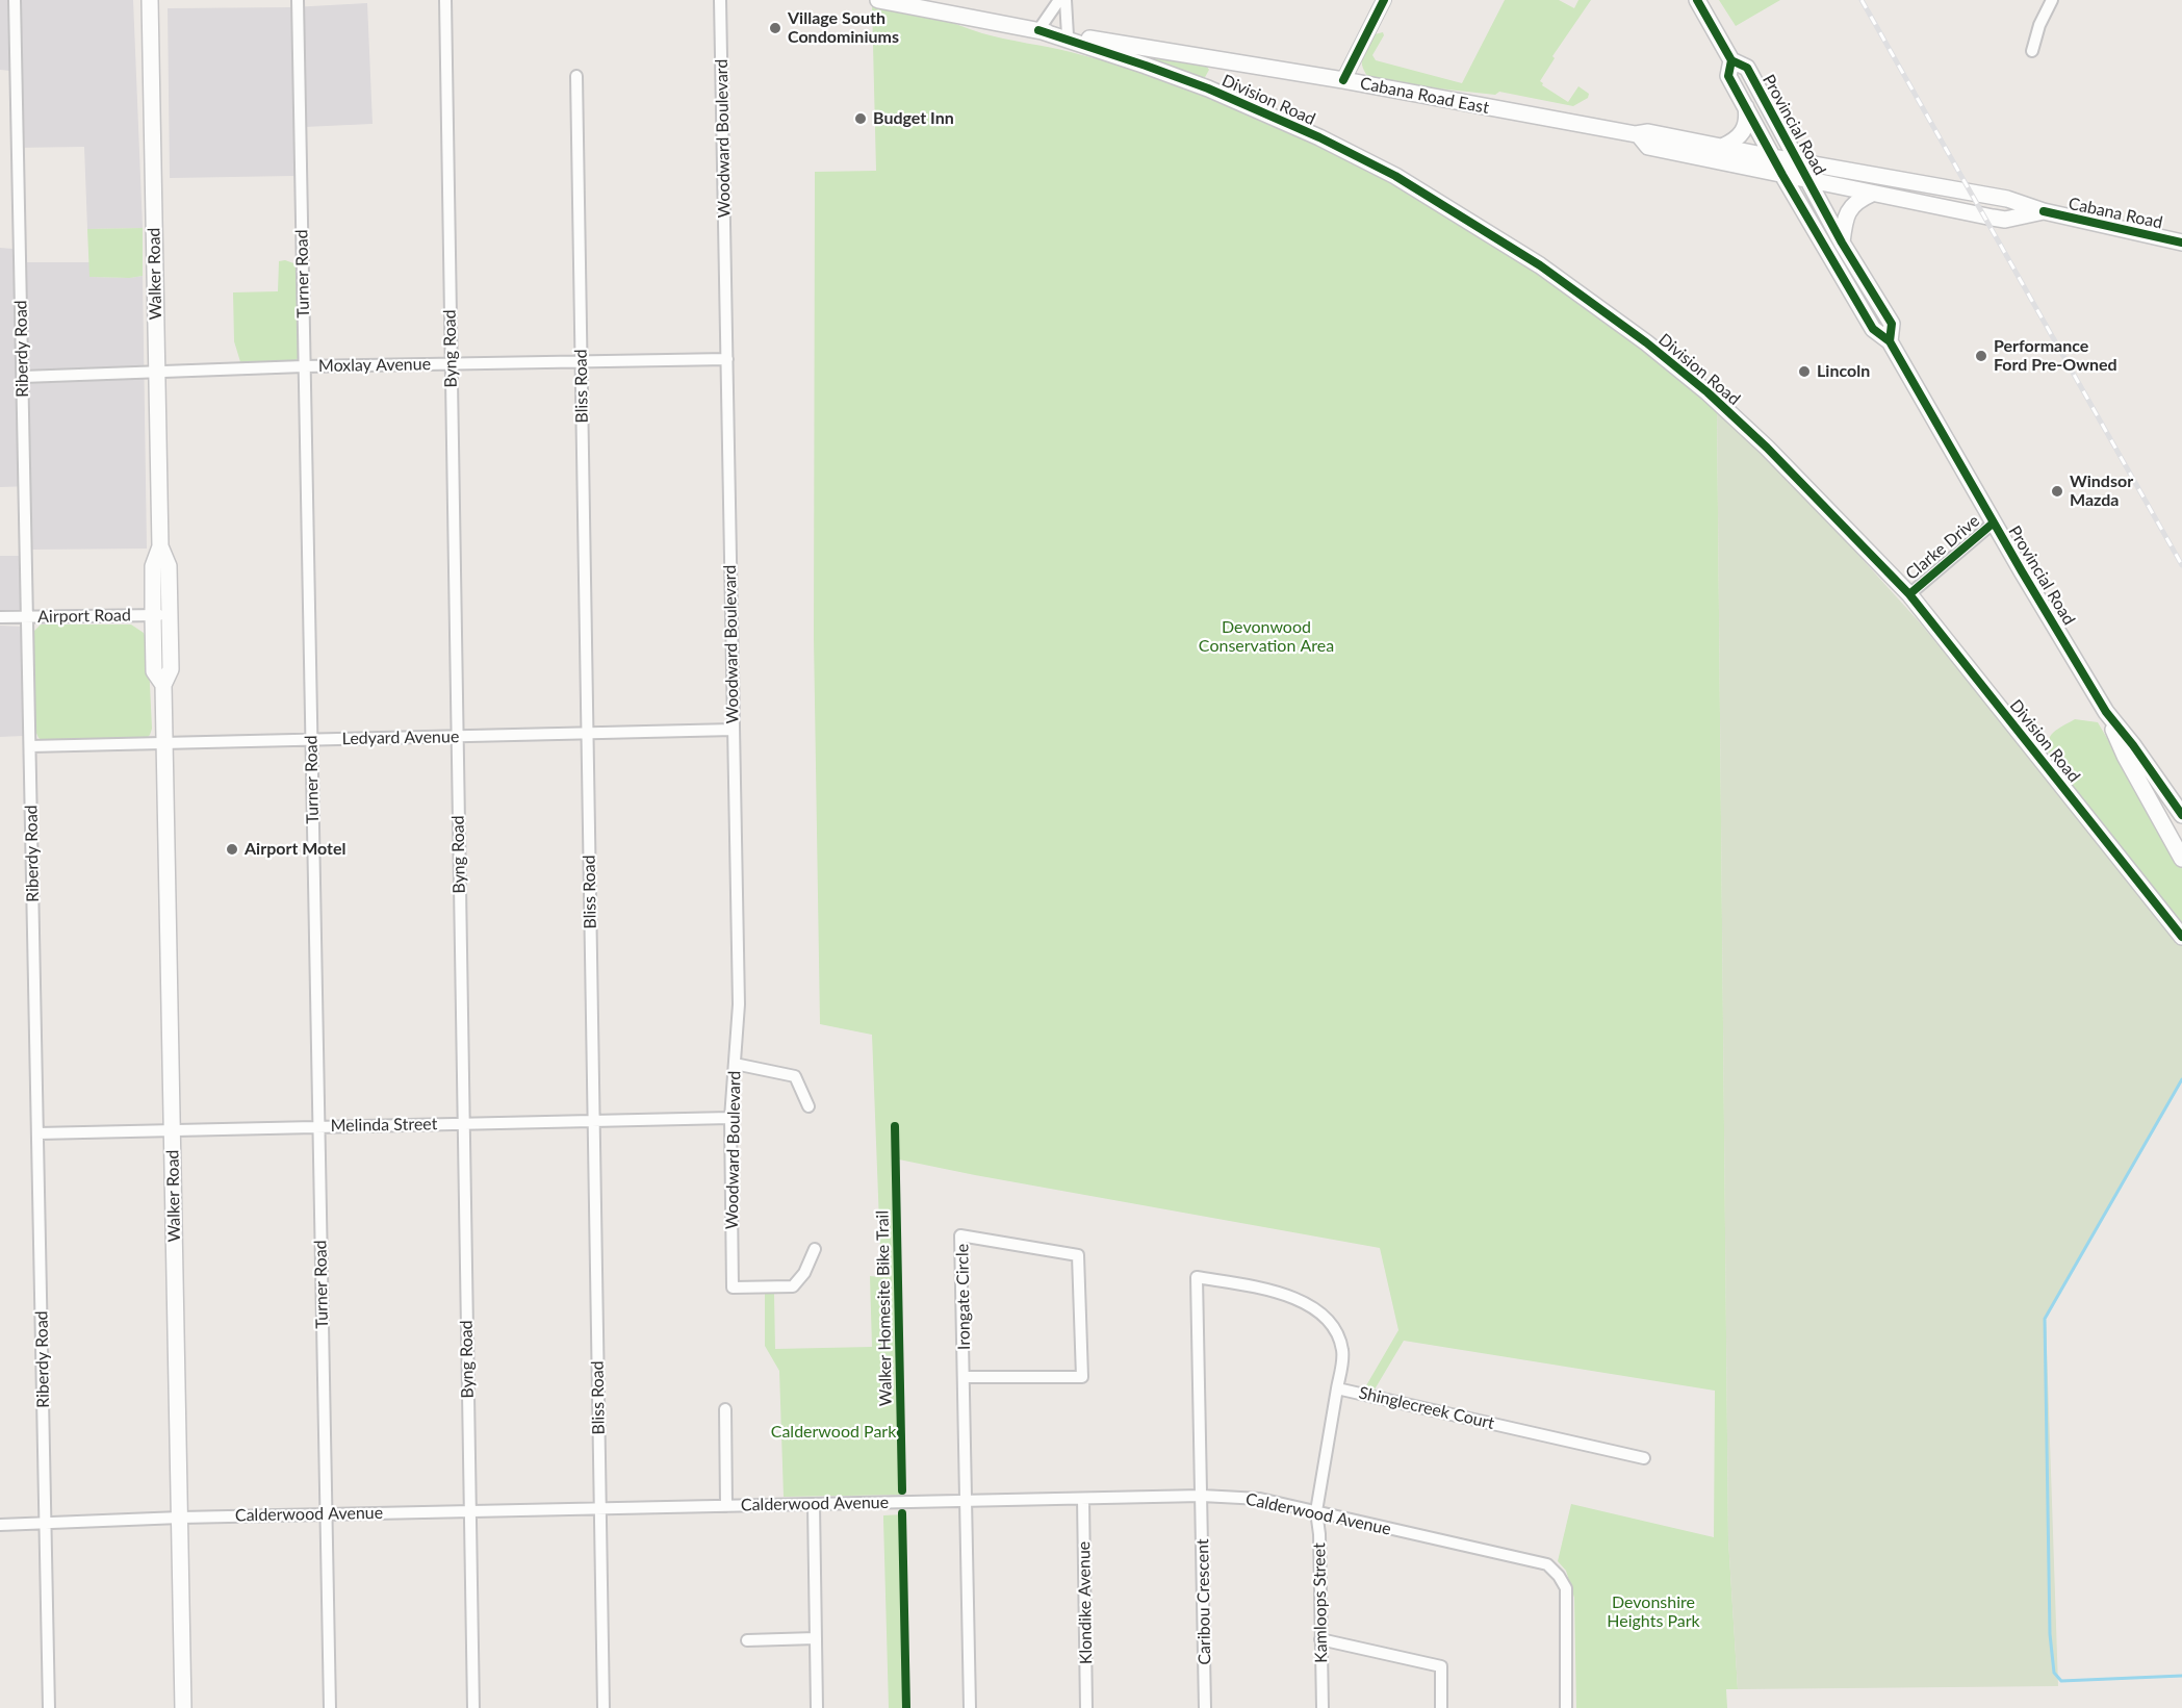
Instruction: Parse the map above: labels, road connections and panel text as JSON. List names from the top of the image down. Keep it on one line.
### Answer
{"streets":{"main road":["Cabana Road East","Division Road","Provincial Road","Cabana Road","Walker Road"],"street":["Woodward Boulevard","Turner Road","Riberdy Road","Byng Road","Moxlay Avenue","Bliss Road","Clarke Drive","Airport Road","Ledyard Avenue","Melinda Street","Irongate Circle","Shinglecreek Court","Calderwood Avenue","Caribou Crescent","Klondike Avenue","Kamloops Street"],"cycle path":["Walker Homesite Bike Trail"]},"crossings":[["Cabana Road East","Division Road"],["Cabana Road East","Provincial Road"],["Cabana Road East","Cabana Road"],["Division Road","Clarke Drive"],["Provincial Road","Cabana Road"],["Provincial Road","Clarke Drive"],["Woodward Boulevard","Moxlay Avenue"],["Woodward Boulevard","Ledyard Avenue"],["Woodward Boulevard","Melinda Street"],["Walker Road","Moxlay Avenue"],["Walker Road","Airport Road"],["Walker Road","Ledyard Avenue"],["Walker Road","Melinda Street"],["Walker Road","Calderwood Avenue"],["Turner Road","Moxlay Avenue"],["Turner Road","Ledyard Avenue"],["Turner Road","Melinda Street"],["Turner Road","Calderwood Avenue"],["Riberdy Road","Moxlay Avenue"],["Riberdy Road","Airport Road"],["Riberdy Road","Ledyard Avenue"],["Riberdy Road","Melinda Street"],["Riberdy Road","Calderwood Avenue"],["Byng Road","Moxlay Avenue"],["Byng Road","Ledyard Avenue"],["Byng Road","Melinda Street"],["Byng Road","Calderwood Avenue"],["Moxlay Avenue","Bliss Road"],["Bliss Road","Ledyard Avenue"],["Bliss Road","Melinda Street"],["Bliss Road","Calderwood Avenue"],["Irongate Circle","Calderwood Avenue"],["Shinglecreek Court","Calderwood Avenue"],["Shinglecreek Court","Caribou Crescent"],["Shinglecreek Court","Kamloops Street"],["Calderwood Avenue","Caribou Crescent"],["Calderwood Avenue","Klondike Avenue"],["Calderwood Avenue","Kamloops Street"]],"parks":["Devonwood Conservation Area","Calderwood Park","Devonshire Heights Park"],"places":["Village South Condominiums","Budget Inn","Performance Ford Pre-Owned","Lincoln","Windsor Mazda","Airport Motel"]}
